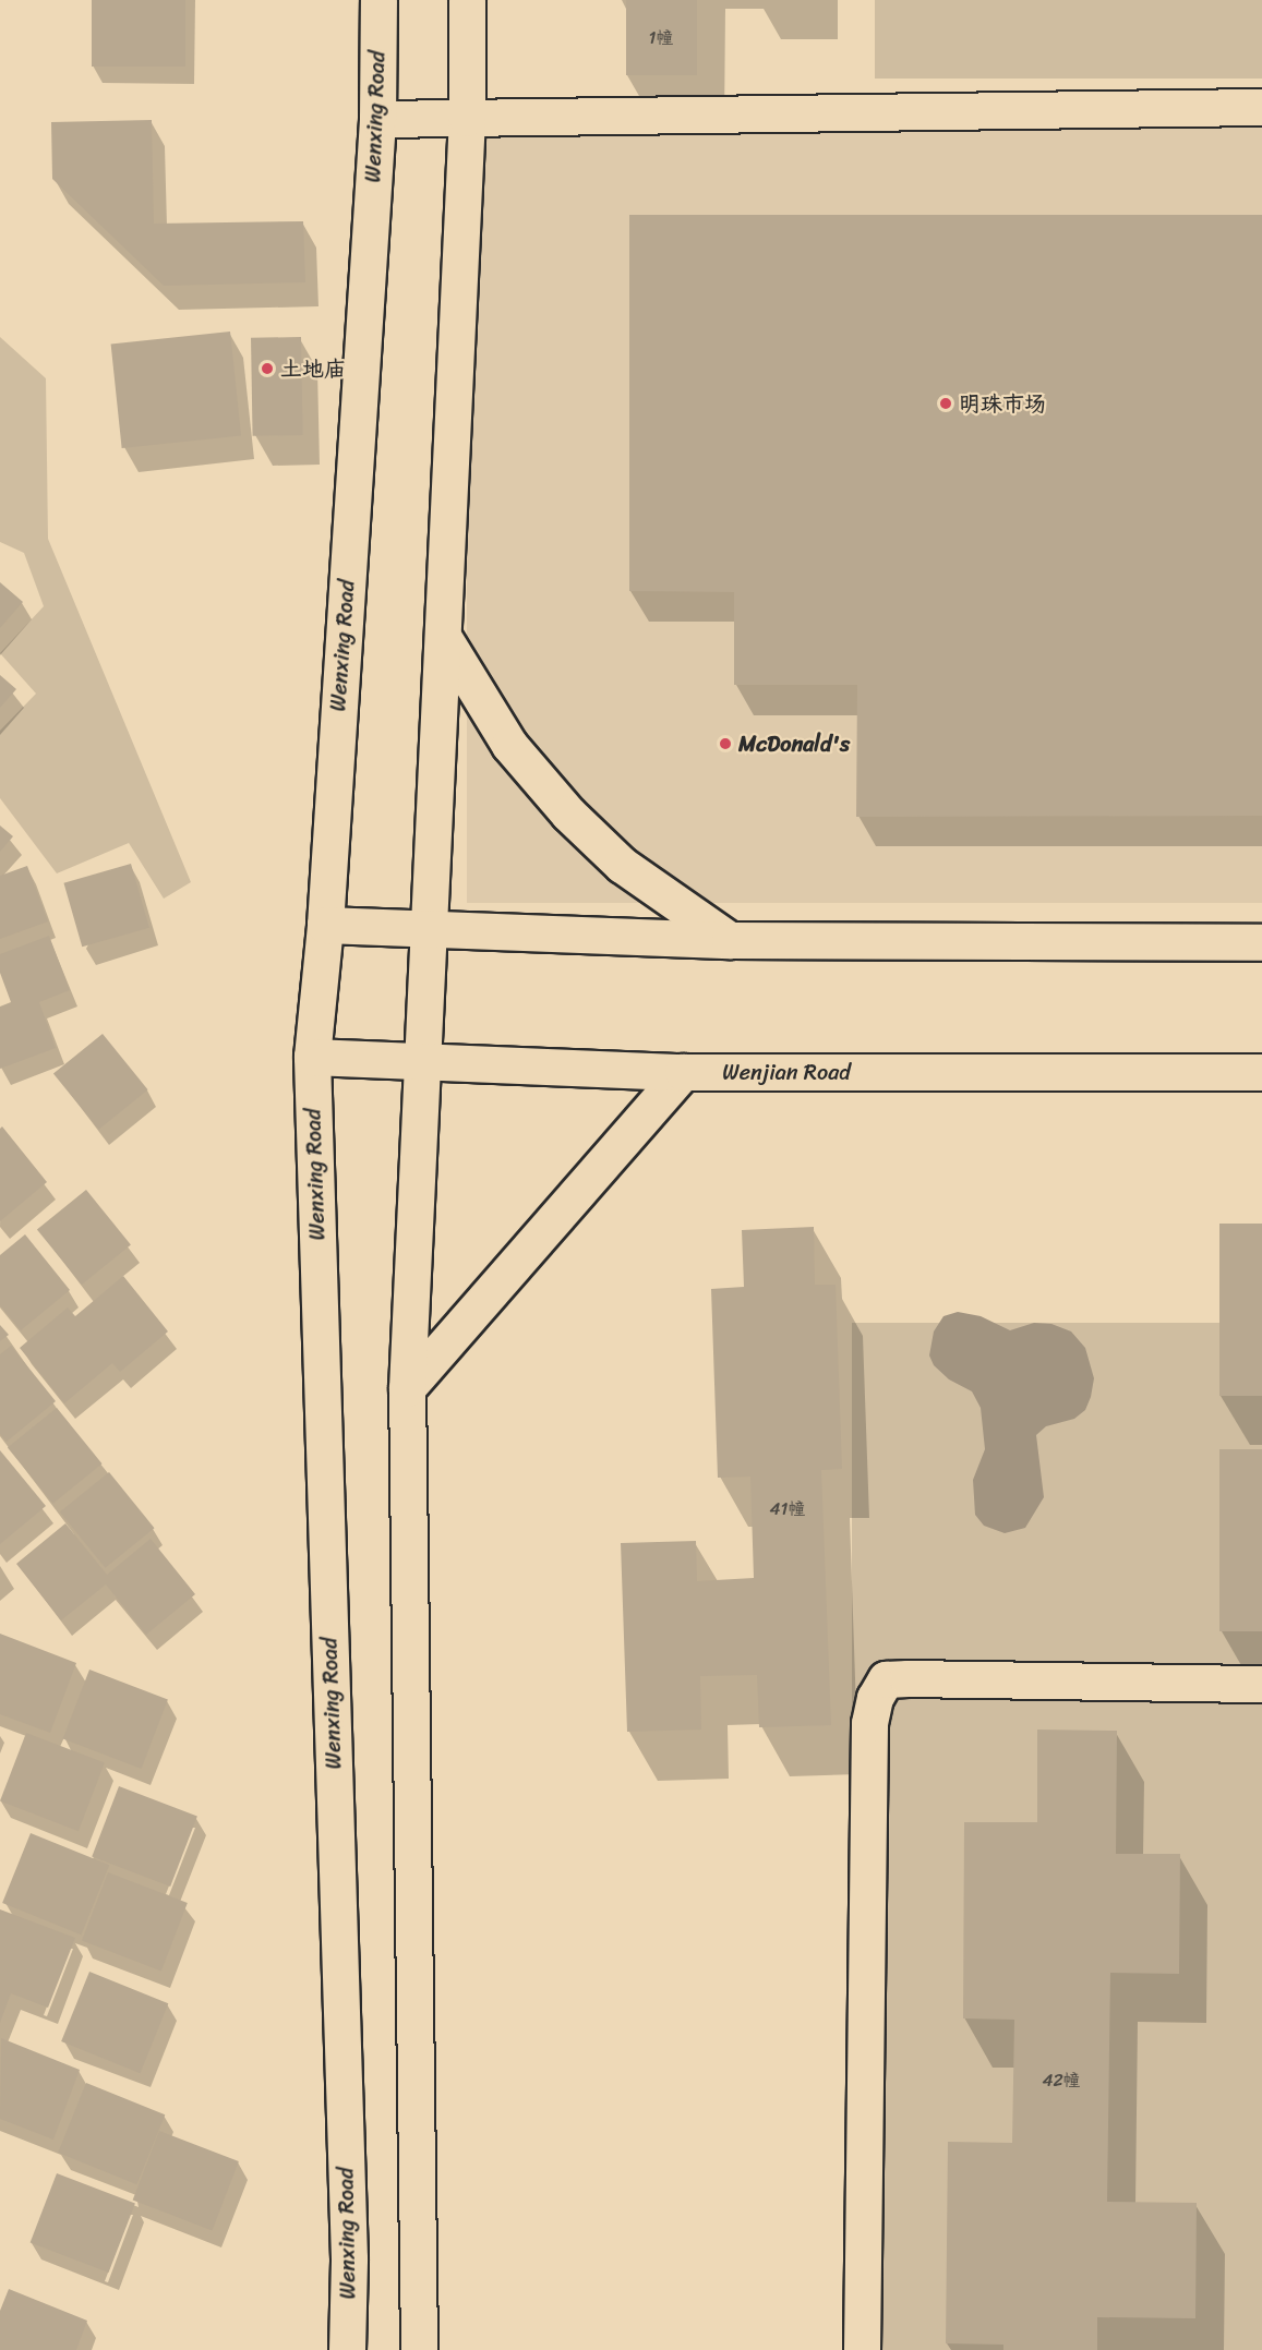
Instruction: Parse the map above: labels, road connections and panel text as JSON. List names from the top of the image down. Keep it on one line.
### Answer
{"streets":{"street":["Wenxing Road","Wenjian Road"]},"crossings":[["Wenxing Road","Wenjian Road"]],"places":["土地庙","明珠市场","McDonald's"],"house_numbers":["1幢","41幢","42幢"]}
